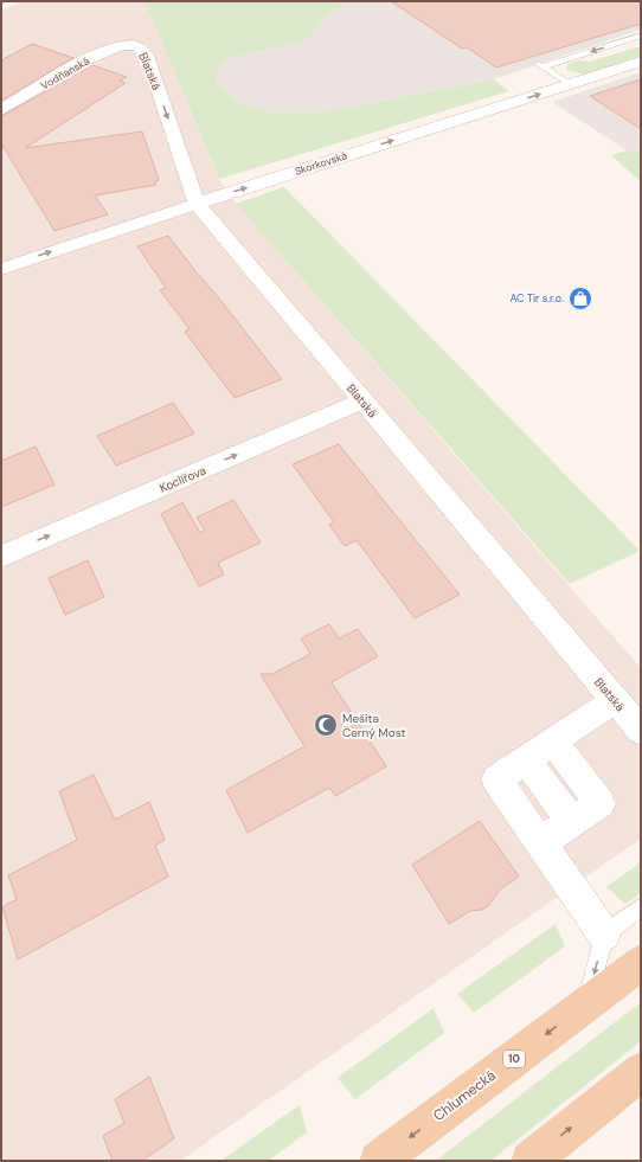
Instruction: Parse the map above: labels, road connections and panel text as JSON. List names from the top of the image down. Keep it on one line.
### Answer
{"streets":{"main road":["10","Chlumecká"],"street":["Blatská","Vodňanská","Skorkovská","Koclířova"]},"crossings":[["Blatská","Vodňanská"],["Blatská","Skorkovská"],["Blatská","Koclířova"]],"one_way":["Skorkovská","Koclířova"],"places":{"shop":["AC Tir s.r.o."],"mosque":["Mešita Černý Most"]}}
